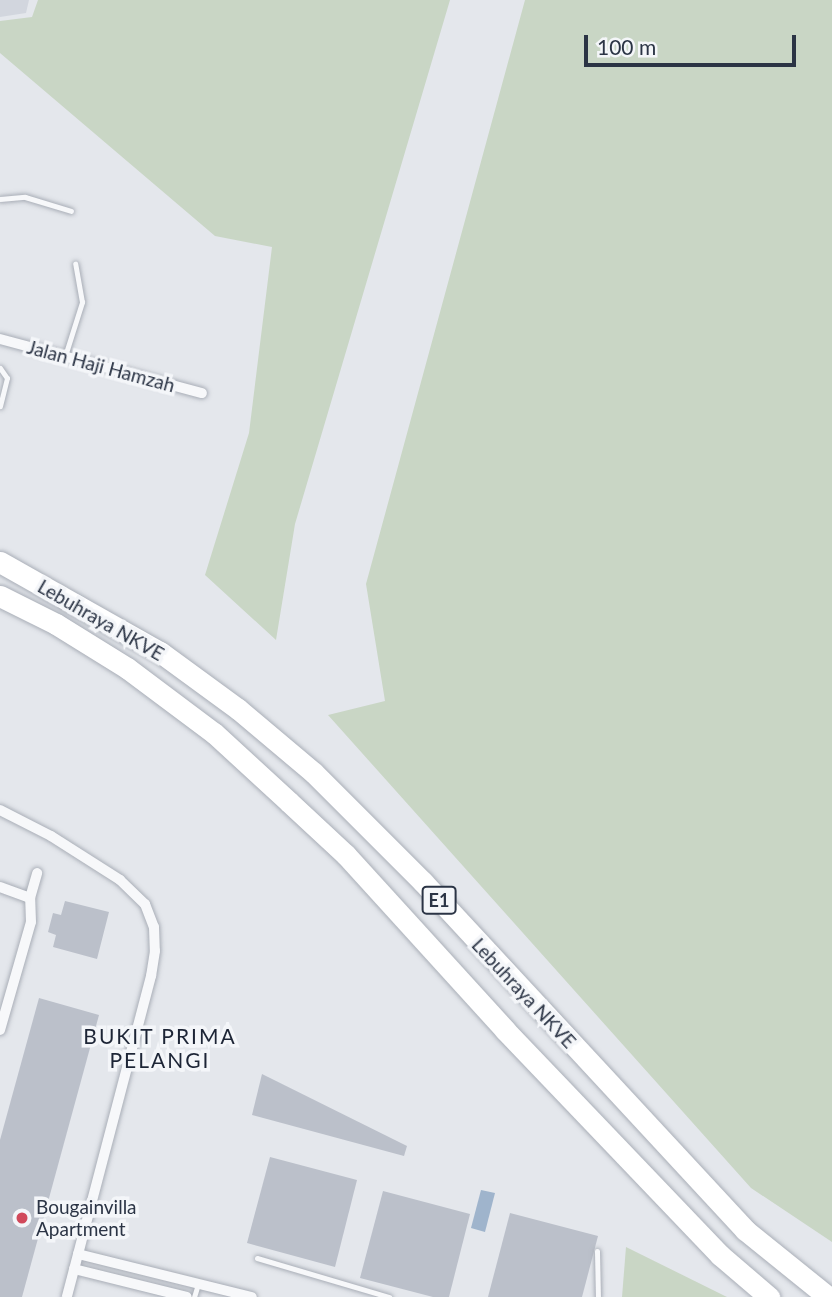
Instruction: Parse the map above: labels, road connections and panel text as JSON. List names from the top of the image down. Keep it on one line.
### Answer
{"streets":{"highway":["Lebuhraya NKVE","E1"],"street":["Jalan Haji Hamzah"]},"districts":["BUKIT PRIMA PELANGI"],"places":["Bougainvilla Apartment"],"scale_bar":"100 m"}
